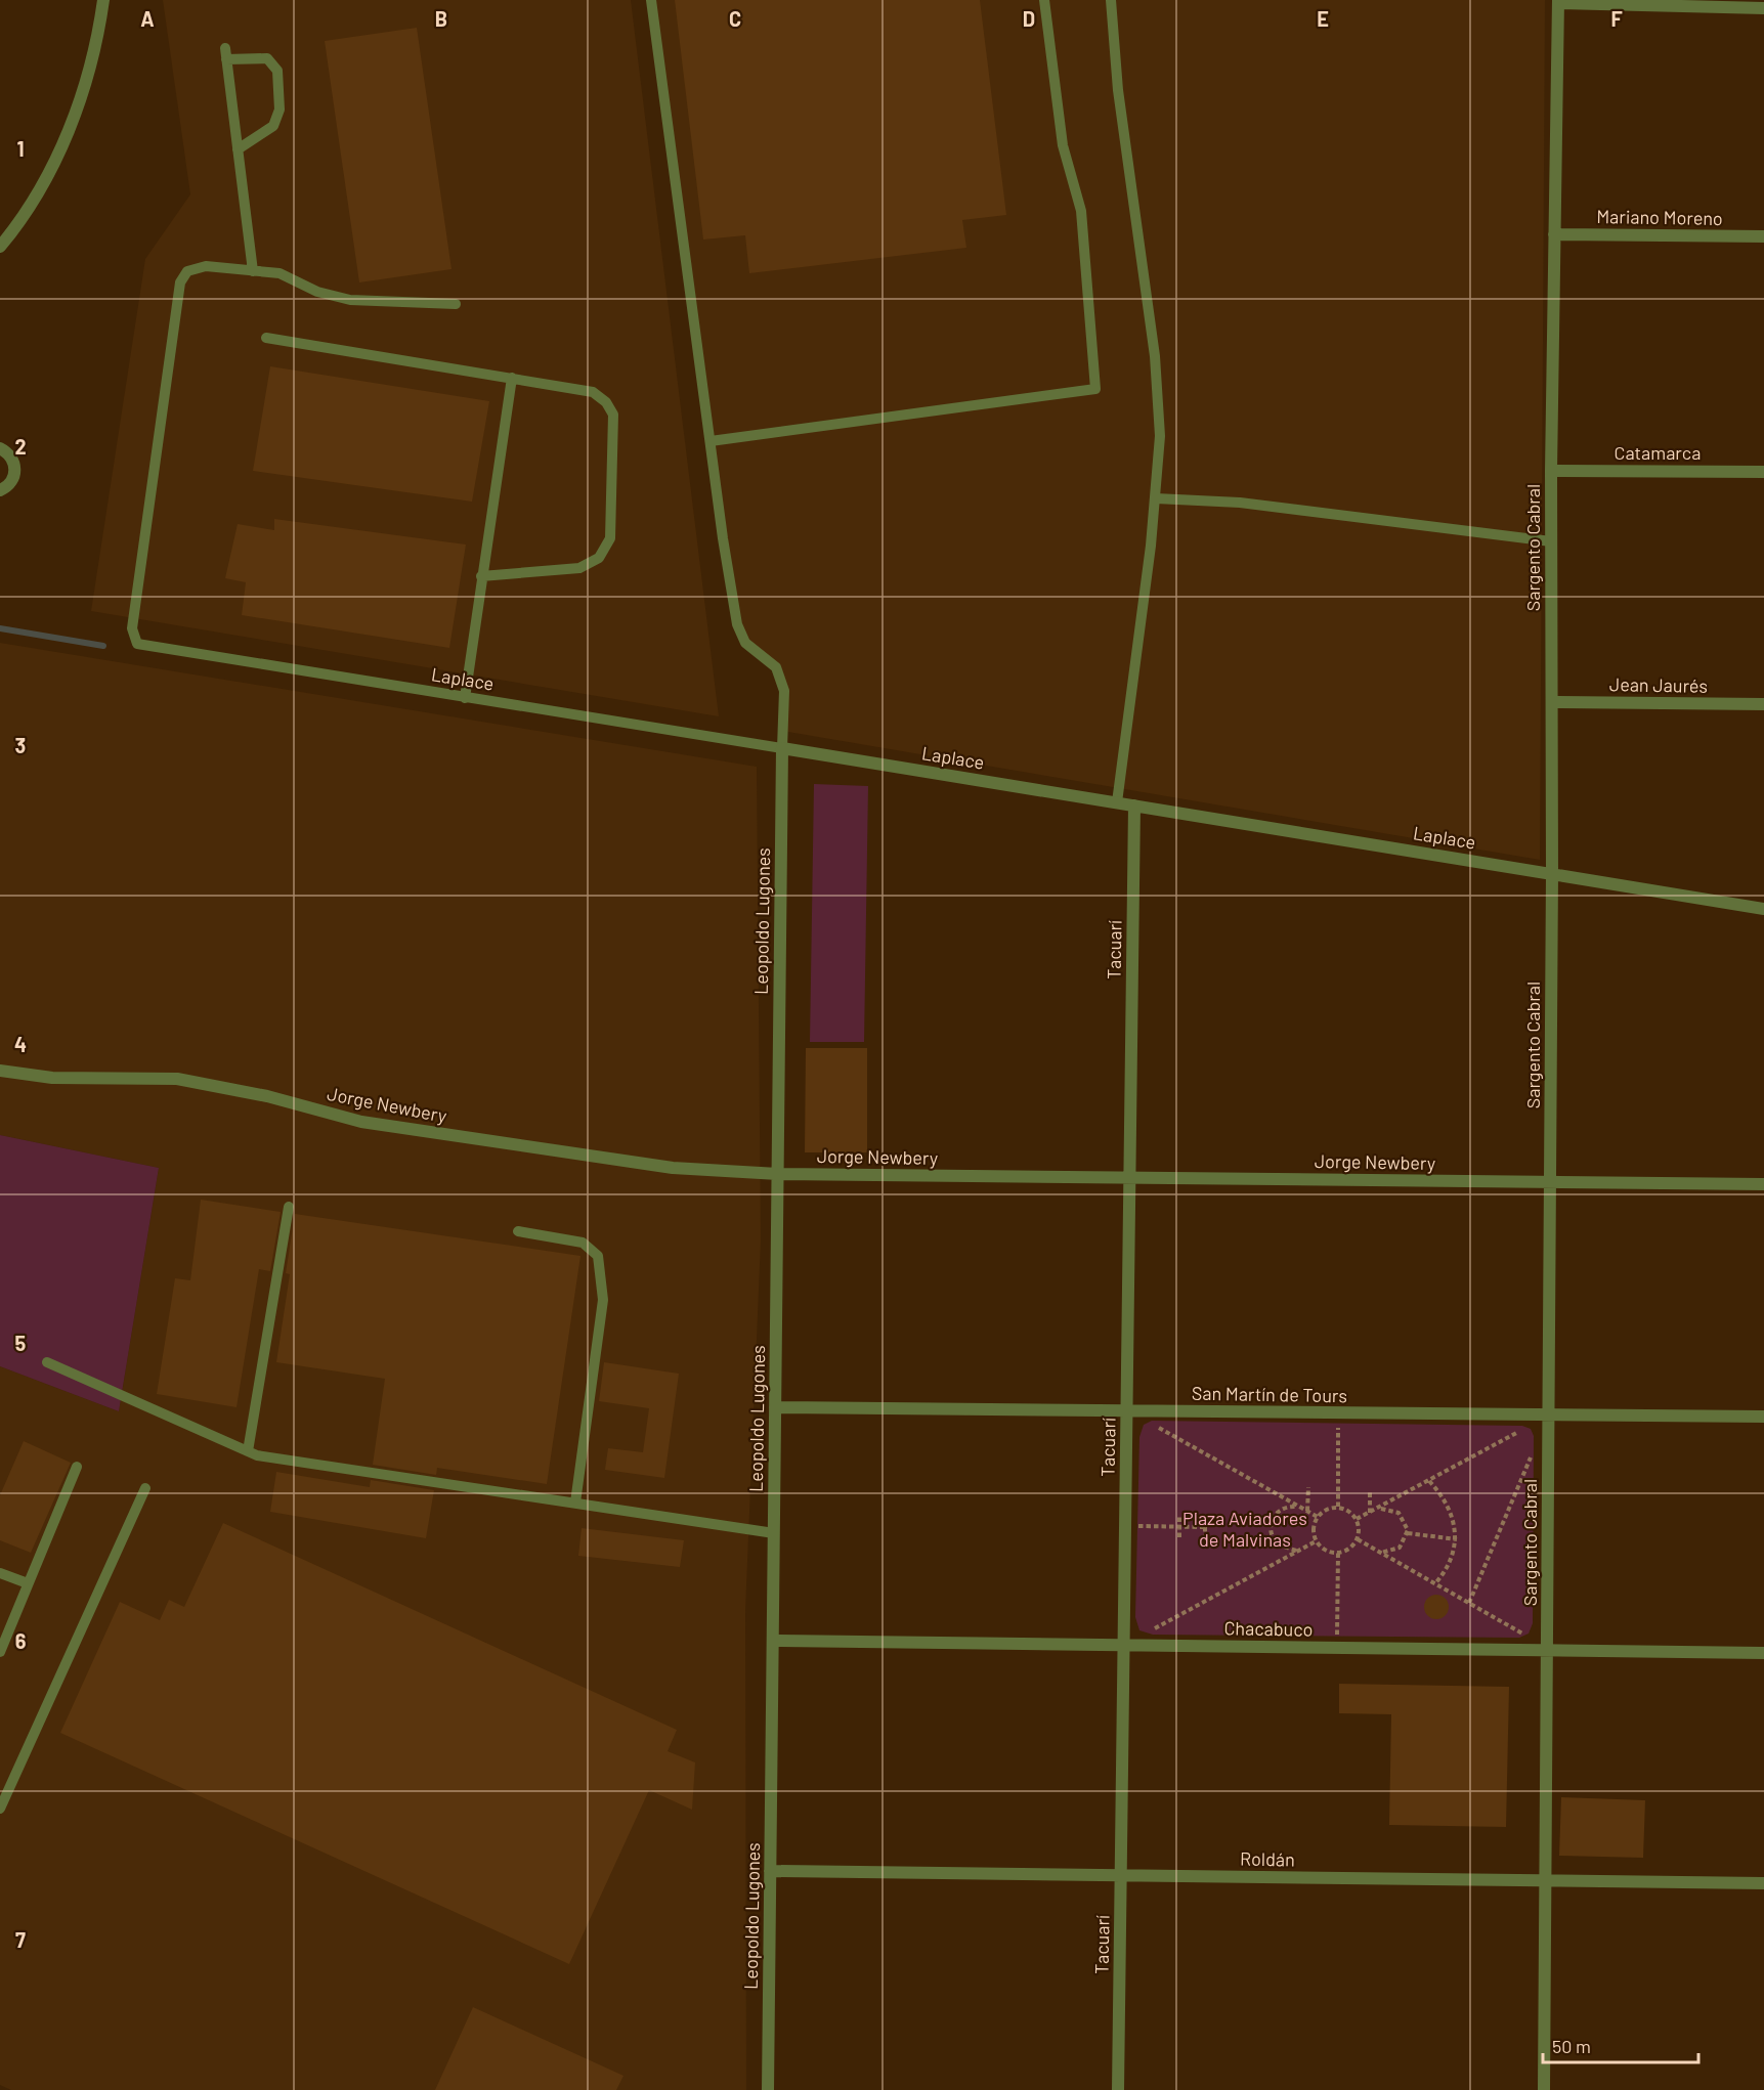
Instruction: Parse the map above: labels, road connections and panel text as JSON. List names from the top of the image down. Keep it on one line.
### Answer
{"streets":{"street":["Mariano Moreno","Catamarca","Sargento Cabral","Laplace","Jean Jaurés","Leopoldo Lugones","Tacuarí","Jorge Newbery","San Martín de Tours","Chacabuco","Roldán"]},"crossings":[["Mariano Moreno","Sargento Cabral"],["Catamarca","Sargento Cabral"],["Sargento Cabral","Laplace"],["Sargento Cabral","Jean Jaurés"],["Sargento Cabral","Jorge Newbery"],["Sargento Cabral","San Martín de Tours"],["Sargento Cabral","Chacabuco"],["Sargento Cabral","Roldán"],["Laplace","Leopoldo Lugones"],["Laplace","Tacuarí"],["Leopoldo Lugones","Jorge Newbery"],["Leopoldo Lugones","San Martín de Tours"],["Leopoldo Lugones","Chacabuco"],["Leopoldo Lugones","Roldán"],["Tacuarí","Jorge Newbery"],["Tacuarí","San Martín de Tours"],["Tacuarí","Chacabuco"],["Tacuarí","Roldán"]],"parks":["Plaza Aviadores de Malvinas"],"scale_bar":"50 m","grid":{"columns":["A","B","C","D","E","F"],"rows":["1","2","3","4","5","6","7"]}}
